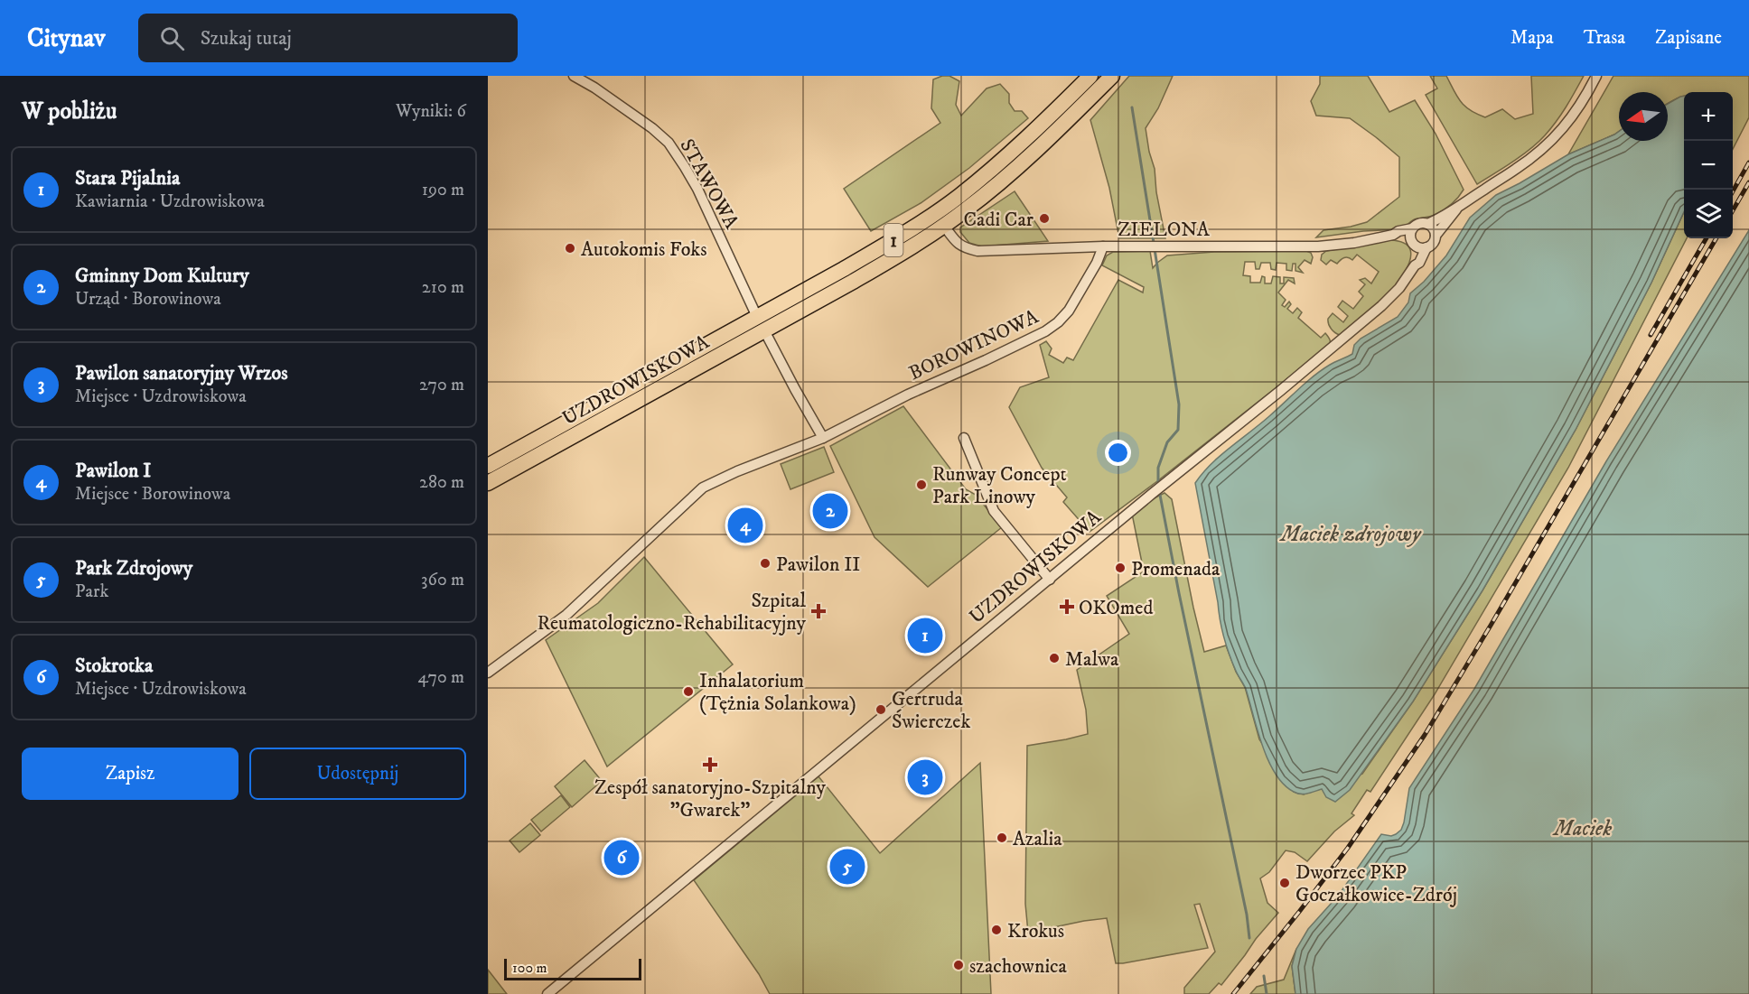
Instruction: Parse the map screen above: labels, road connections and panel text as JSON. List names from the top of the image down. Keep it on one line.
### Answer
{"streets":{"main road":["1","UZDROWISKOWA"],"street":["STAWOWA","ZIELONA","BOROWINOWA"]},"crossings":[["STAWOWA","UZDROWISKOWA"],["ZIELONA","BOROWINOWA"],["ZIELONA","UZDROWISKOWA"]],"water":["Maciek zdrojowy","Maciek"],"places":{"other":["Cadi Car","Autokomis Foks","Runway Concept Park Linowy","Pawilon II","Promenada","Malwa","Inhalatorium (Tężnia Solankowa)","Gertruda Świerczek","Azalia","Dworzec PKP Goczałkowice-Zdrój","Krokus","szachownica"],"health":["OKOmed","Szpital Reumatologiczno-Rehabilitacyjny","Zespół sanatoryjno-Szpitalny \"Gwarek\""]},"scale_bar":"100 m","north":"left","page":{"header":"Citynav","search":"Szukaj tutaj","nav":["Mapa","Trasa","Zapisane"],"heading":["W pobliżu","Wyniki: 6"],"map_buttons":["+","−"],"list":[{"mark":"1","name":"Stara Pijalnia","note":"Kawiarnia · Uzdrowiskowa","value":"190 m"},{"mark":"2","name":"Gminny Dom Kultury","note":"Urząd · Borowinowa","value":"210 m"},{"mark":"3","name":"Pawilon sanatoryjny Wrzos","note":"Miejsce · Uzdrowiskowa","value":"270 m"},{"mark":"4","name":"Pawilon I","note":"Miejsce · Borowinowa","value":"280 m"},{"mark":"5","name":"Park Zdrojowy","note":"Park","value":"360 m"},{"mark":"6","name":"Stokrotka","note":"Miejsce · Uzdrowiskowa","value":"470 m"}],"pins":["2","4","1","3","6","5"],"buttons":["Zapisz","Udostępnij"],"scale":"100 m"}}
